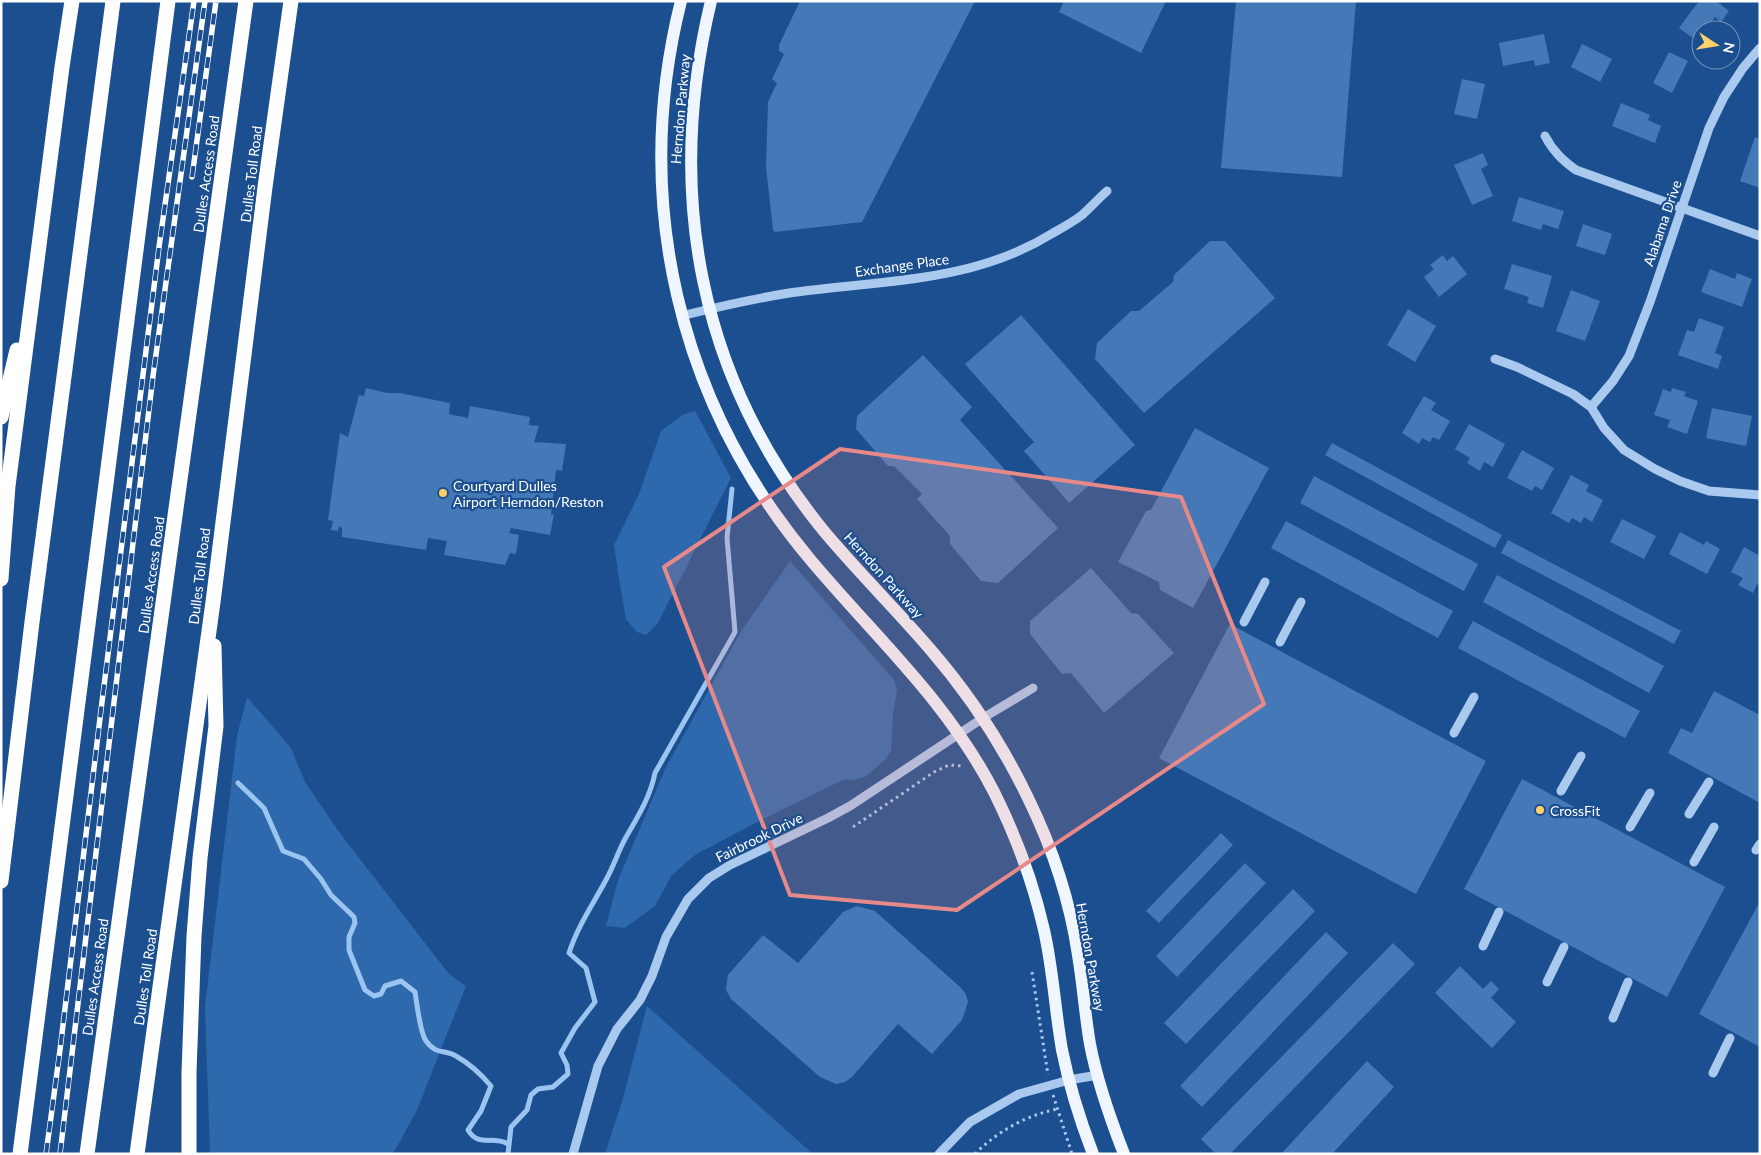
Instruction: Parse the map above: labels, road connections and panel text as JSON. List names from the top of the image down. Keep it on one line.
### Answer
{"streets":{"highway":["Dulles Access Road","Dulles Toll Road"],"main road":["Herndon Parkway"],"street":["Alabama Drive","Exchange Place","Fairbrook Drive"]},"crossings":[["Herndon Parkway","Exchange Place"],["Herndon Parkway","Fairbrook Drive"]],"places":["Courtyard Dulles Airport Herndon/Reston","CrossFit"],"north":"right"}
